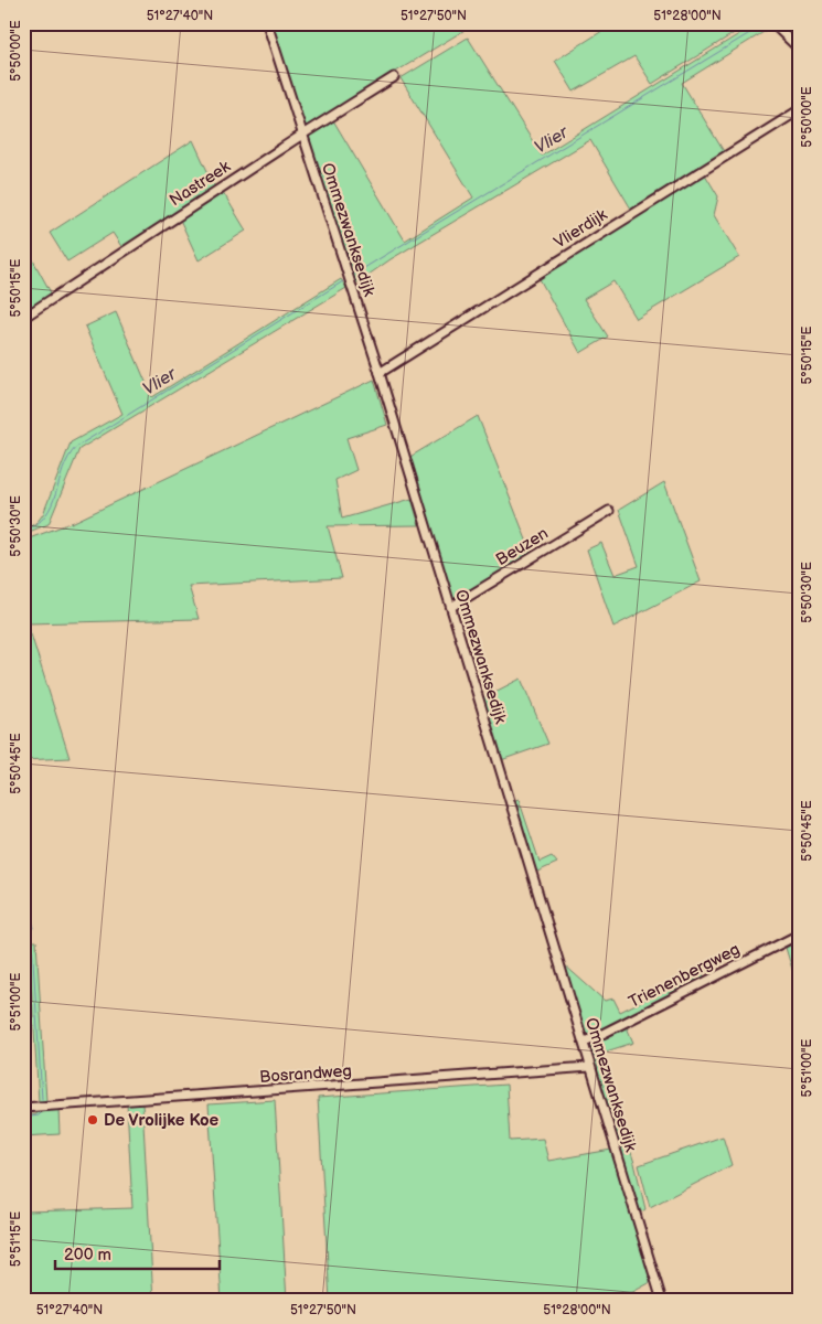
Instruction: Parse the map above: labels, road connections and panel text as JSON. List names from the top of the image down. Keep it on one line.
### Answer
{"streets":{"street":["Nastreek","Vlierdijk","Ommezwanksedijk","Beuzen","Trienenbergweg","Bosrandweg"]},"crossings":[["Nastreek","Ommezwanksedijk"],["Vlierdijk","Ommezwanksedijk"],["Ommezwanksedijk","Beuzen"],["Ommezwanksedijk","Trienenbergweg"],["Ommezwanksedijk","Bosrandweg"]],"water":["Vlier"],"places":["De Vrolijke Koe"],"scale_bar":"200 m","coordinates":["51°27'40\"N","51°27'50\"N","51°28'00\"N","5°50'00\"E","5°50'15\"E","5°50'30\"E","5°50'45\"E","5°51'00\"E","5°51'15\"E"]}
